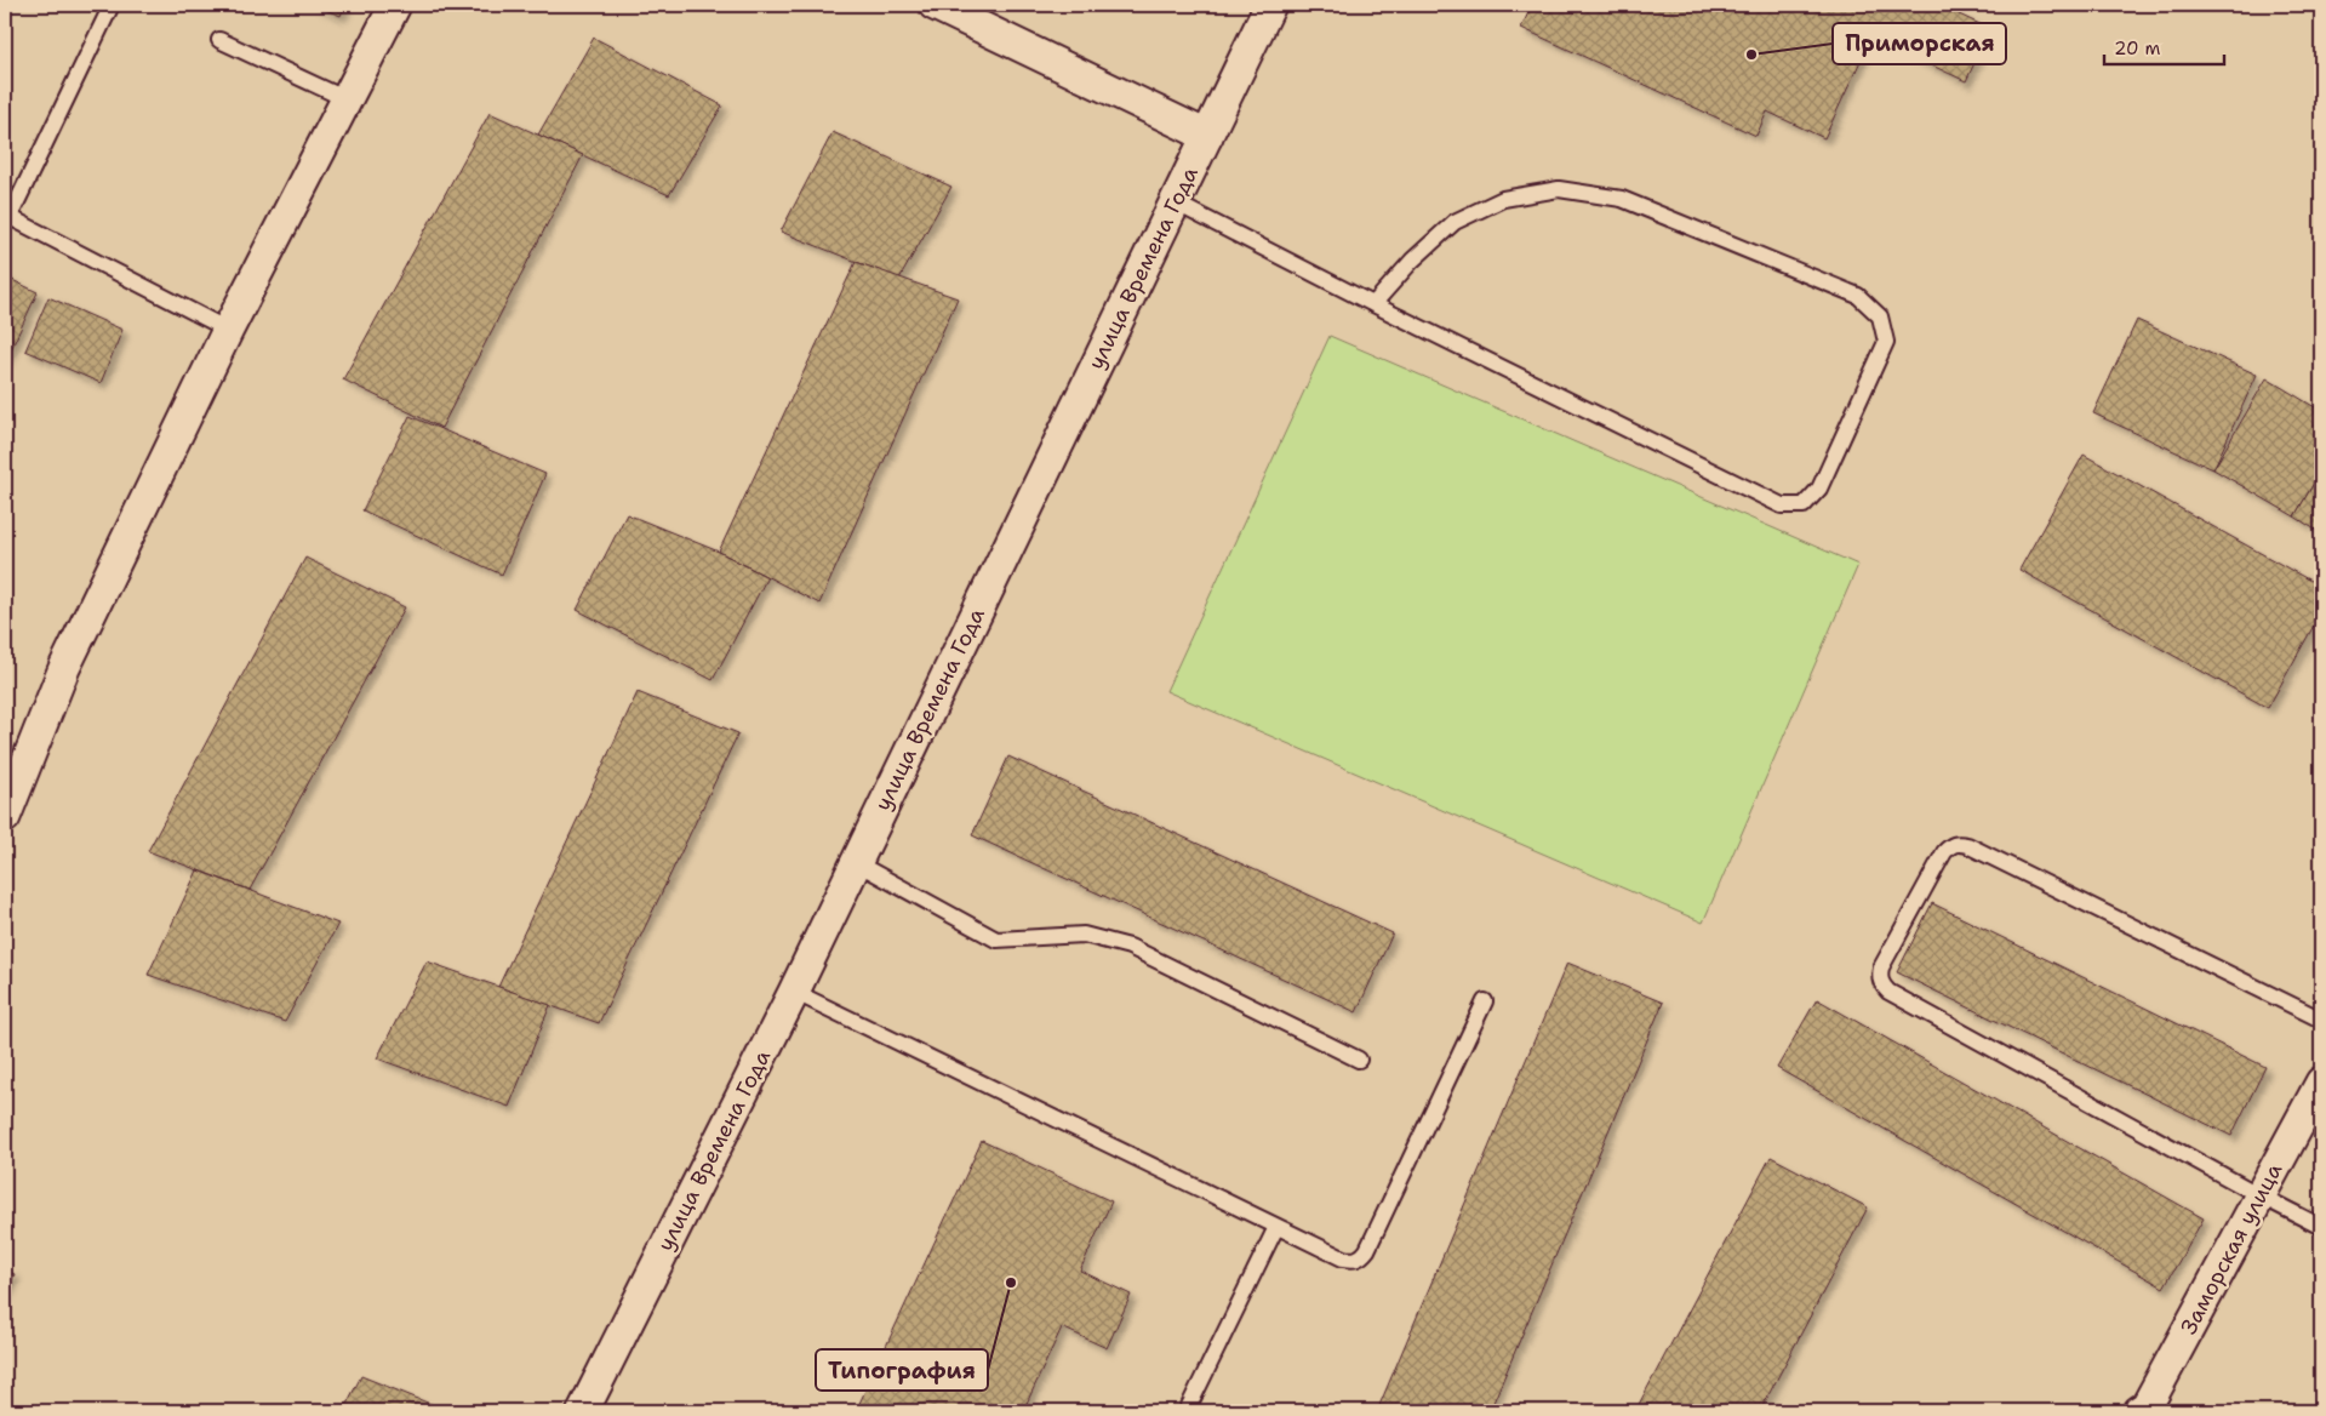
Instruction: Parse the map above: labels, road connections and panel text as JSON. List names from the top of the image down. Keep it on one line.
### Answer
{"streets":{"street":["улица Времена Года","Заморская улица"]},"places":["Приморская","Типография"],"scale_bar":"20 m"}
